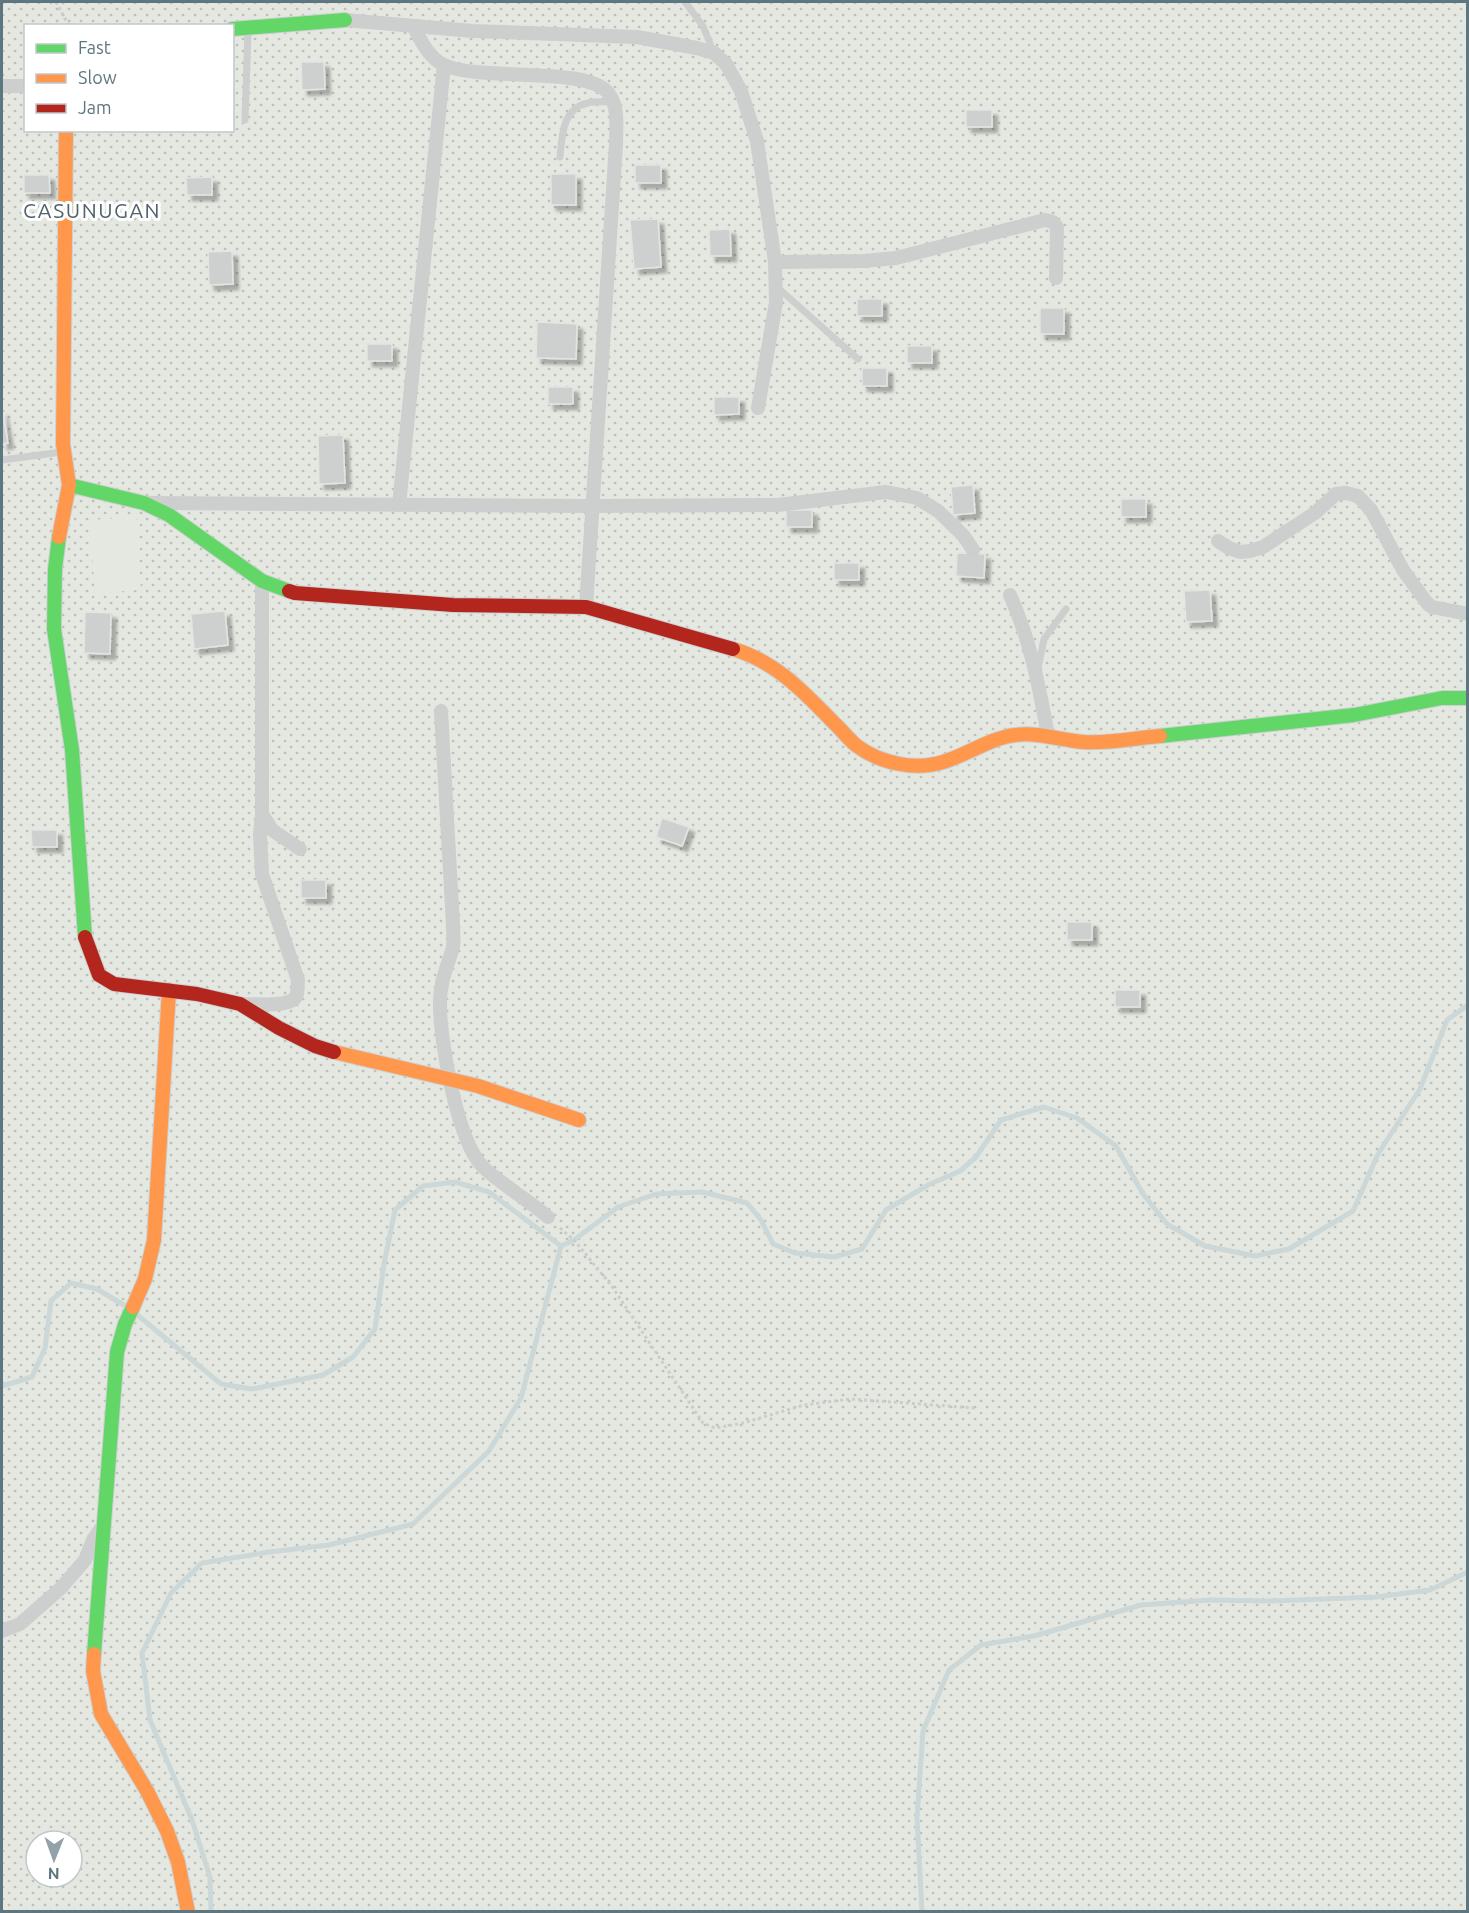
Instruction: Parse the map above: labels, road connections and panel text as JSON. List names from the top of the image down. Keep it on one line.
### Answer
{"districts":["CASUNUGAN"],"legend":["Fast","Slow","Jam"],"north":"bottom"}
